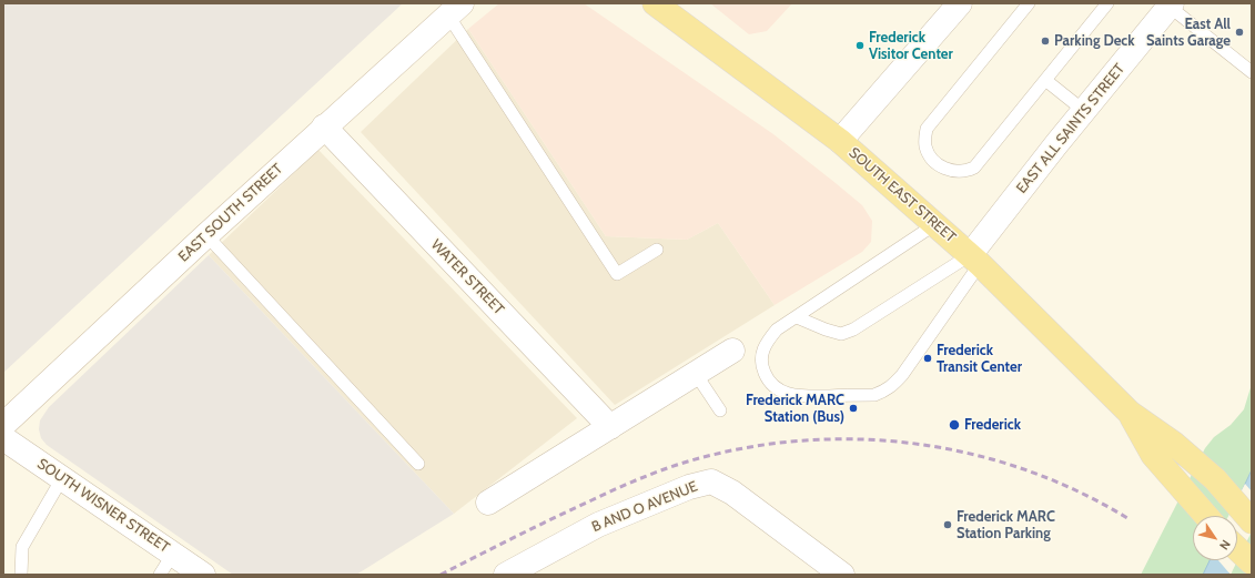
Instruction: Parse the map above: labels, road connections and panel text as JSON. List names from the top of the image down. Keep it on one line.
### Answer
{"streets":{"main road":["SOUTH EAST STREET"],"street":["EAST ALL SAINTS STREET","EAST SOUTH STREET","WATER STREET","SOUTH WISNER STREET","B AND O AVENUE"]},"crossings":[["EAST ALL SAINTS STREET","SOUTH EAST STREET"],["EAST SOUTH STREET","WATER STREET"]],"places":["East All Saints Garage","Parking Deck","Frederick Visitor Center","Frederick Transit Center","Frederick MARC Station (Bus)","Frederick","Frederick MARC Station Parking"],"north":"bottom right"}
